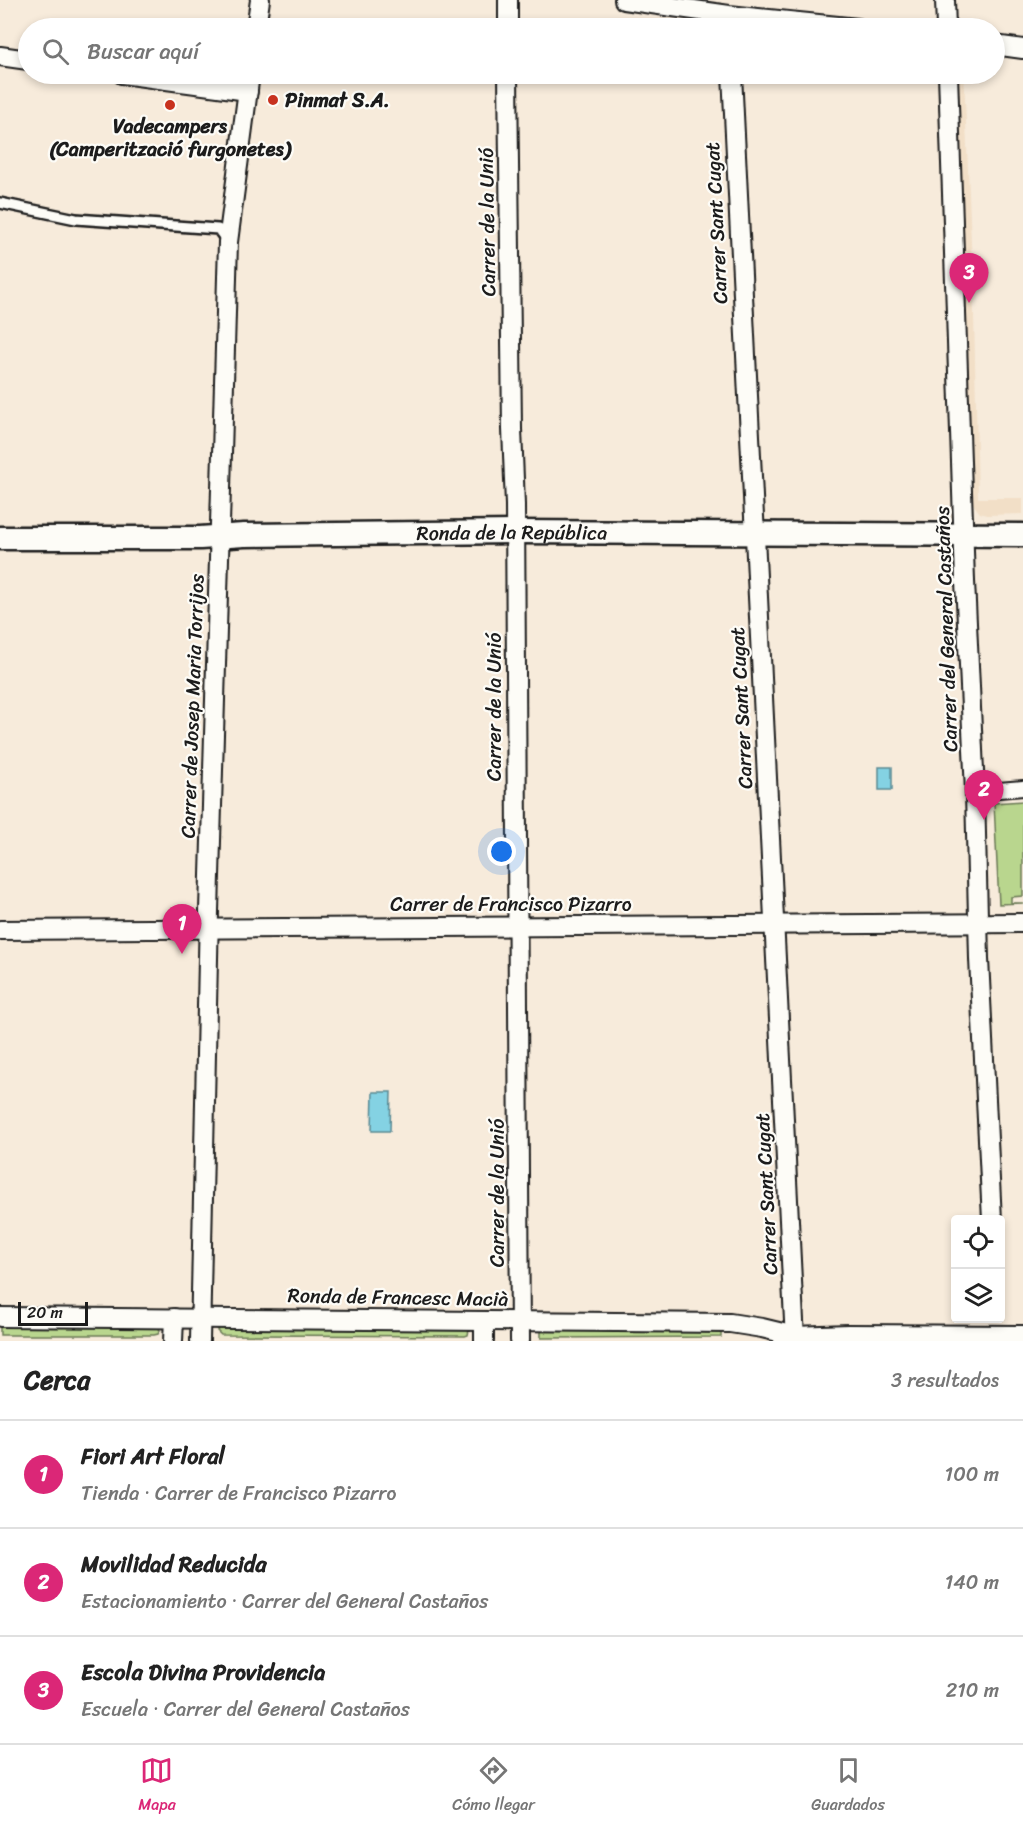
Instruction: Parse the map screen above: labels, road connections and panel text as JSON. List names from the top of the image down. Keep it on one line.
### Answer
{"streets":{"street":["Carrer de la Unió","Carrer Sant Cugat","Ronda de la República","Carrer del General Castaños","Carrer de Josep Maria Torrijos","Carrer de Francisco Pizarro","Ronda de Francesc Macià"]},"crossings":[["Carrer de la Unió","Ronda de la República"],["Carrer de la Unió","Carrer de Francisco Pizarro"],["Carrer de la Unió","Ronda de Francesc Macià"],["Carrer Sant Cugat","Ronda de la República"],["Carrer Sant Cugat","Carrer de Francisco Pizarro"],["Carrer Sant Cugat","Ronda de Francesc Macià"],["Ronda de la República","Carrer del General Castaños"],["Ronda de la República","Carrer de Josep Maria Torrijos"],["Carrer del General Castaños","Carrer de Francisco Pizarro"],["Carrer de Josep Maria Torrijos","Carrer de Francisco Pizarro"],["Carrer de Josep Maria Torrijos","Ronda de Francesc Macià"]],"places":["Pinmat S.A.","Vadecampers (Camperització furgonetes)"],"scale_bar":"20 m","page":{"search":"Buscar aquí","pins":["3","2","1"],"scale":"20 m","heading":["Cerca","3 resultados"],"list":[{"mark":"1","name":"Fiori Art Floral","note":"Tienda · Carrer de Francisco Pizarro","value":"100 m"},{"mark":"2","name":"Movilidad Reducida","note":"Estacionamiento · Carrer del General Castaños","value":"140 m"},{"mark":"3","name":"Escola Divina Providencia","note":"Escuela · Carrer del General Castaños","value":"210 m"}],"nav":["Mapa","Cómo llegar","Guardados"]}}
